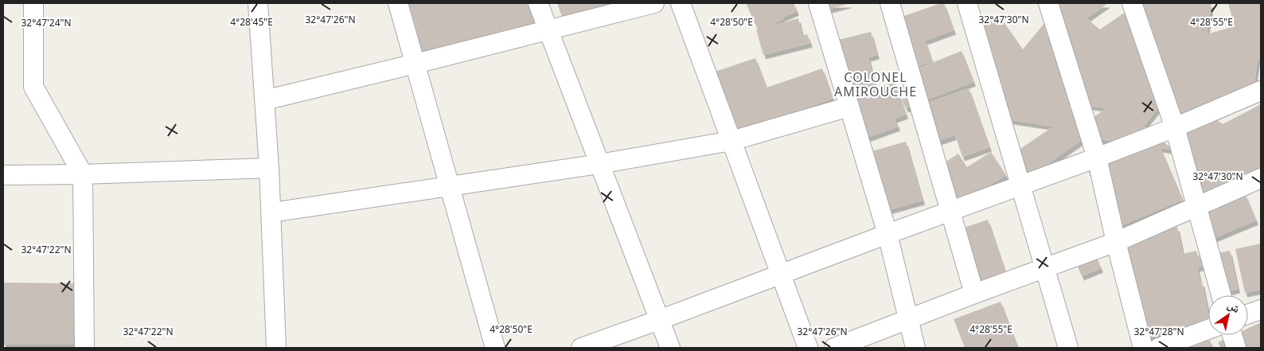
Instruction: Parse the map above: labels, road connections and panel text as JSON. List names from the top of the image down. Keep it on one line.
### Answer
{"districts":["COLONEL AMIROUCHE"],"north":"top right","coordinates":["32°47'26\"N","32°47'30\"N","4°28'45\"E","4°28'50\"E","4°28'55\"E","32°47'24\"N","32°47'22\"N","32°47'28\"N"]}
